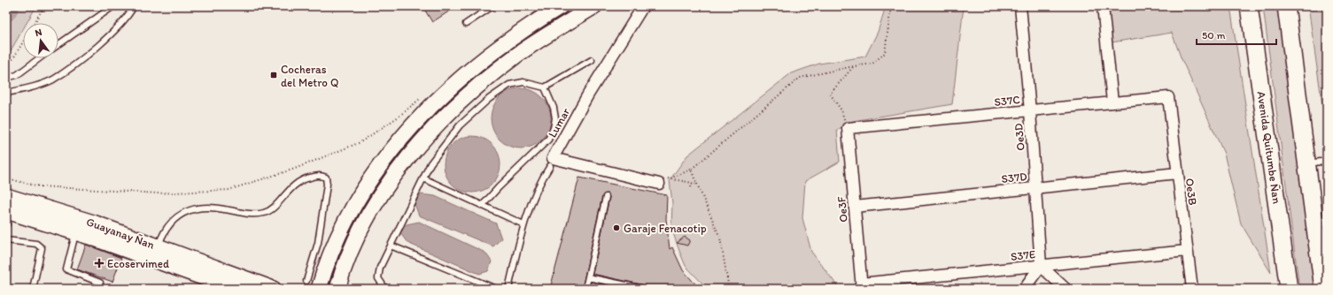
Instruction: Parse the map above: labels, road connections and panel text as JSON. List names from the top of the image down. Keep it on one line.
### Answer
{"streets":{"main road":["Avenida Quitumbe Ñan","Guayanay Ñan"],"street":["S37C","Lumar","Oe3D","S37D","Oe3B","Oe3F","S37E"]},"crossings":[["S37C","Oe3D"],["S37C","Oe3B"],["S37C","Oe3F"],["Oe3D","S37D"],["Oe3D","S37E"],["S37D","Oe3B"],["S37D","Oe3F"],["Oe3B","S37E"],["Oe3F","S37E"]],"places":{"transit":["Cocheras del Metro Q"],"other":["Garaje Fenacotip"],"health":["Ecoservimed"]},"scale_bar":"50 m","north":"top"}
